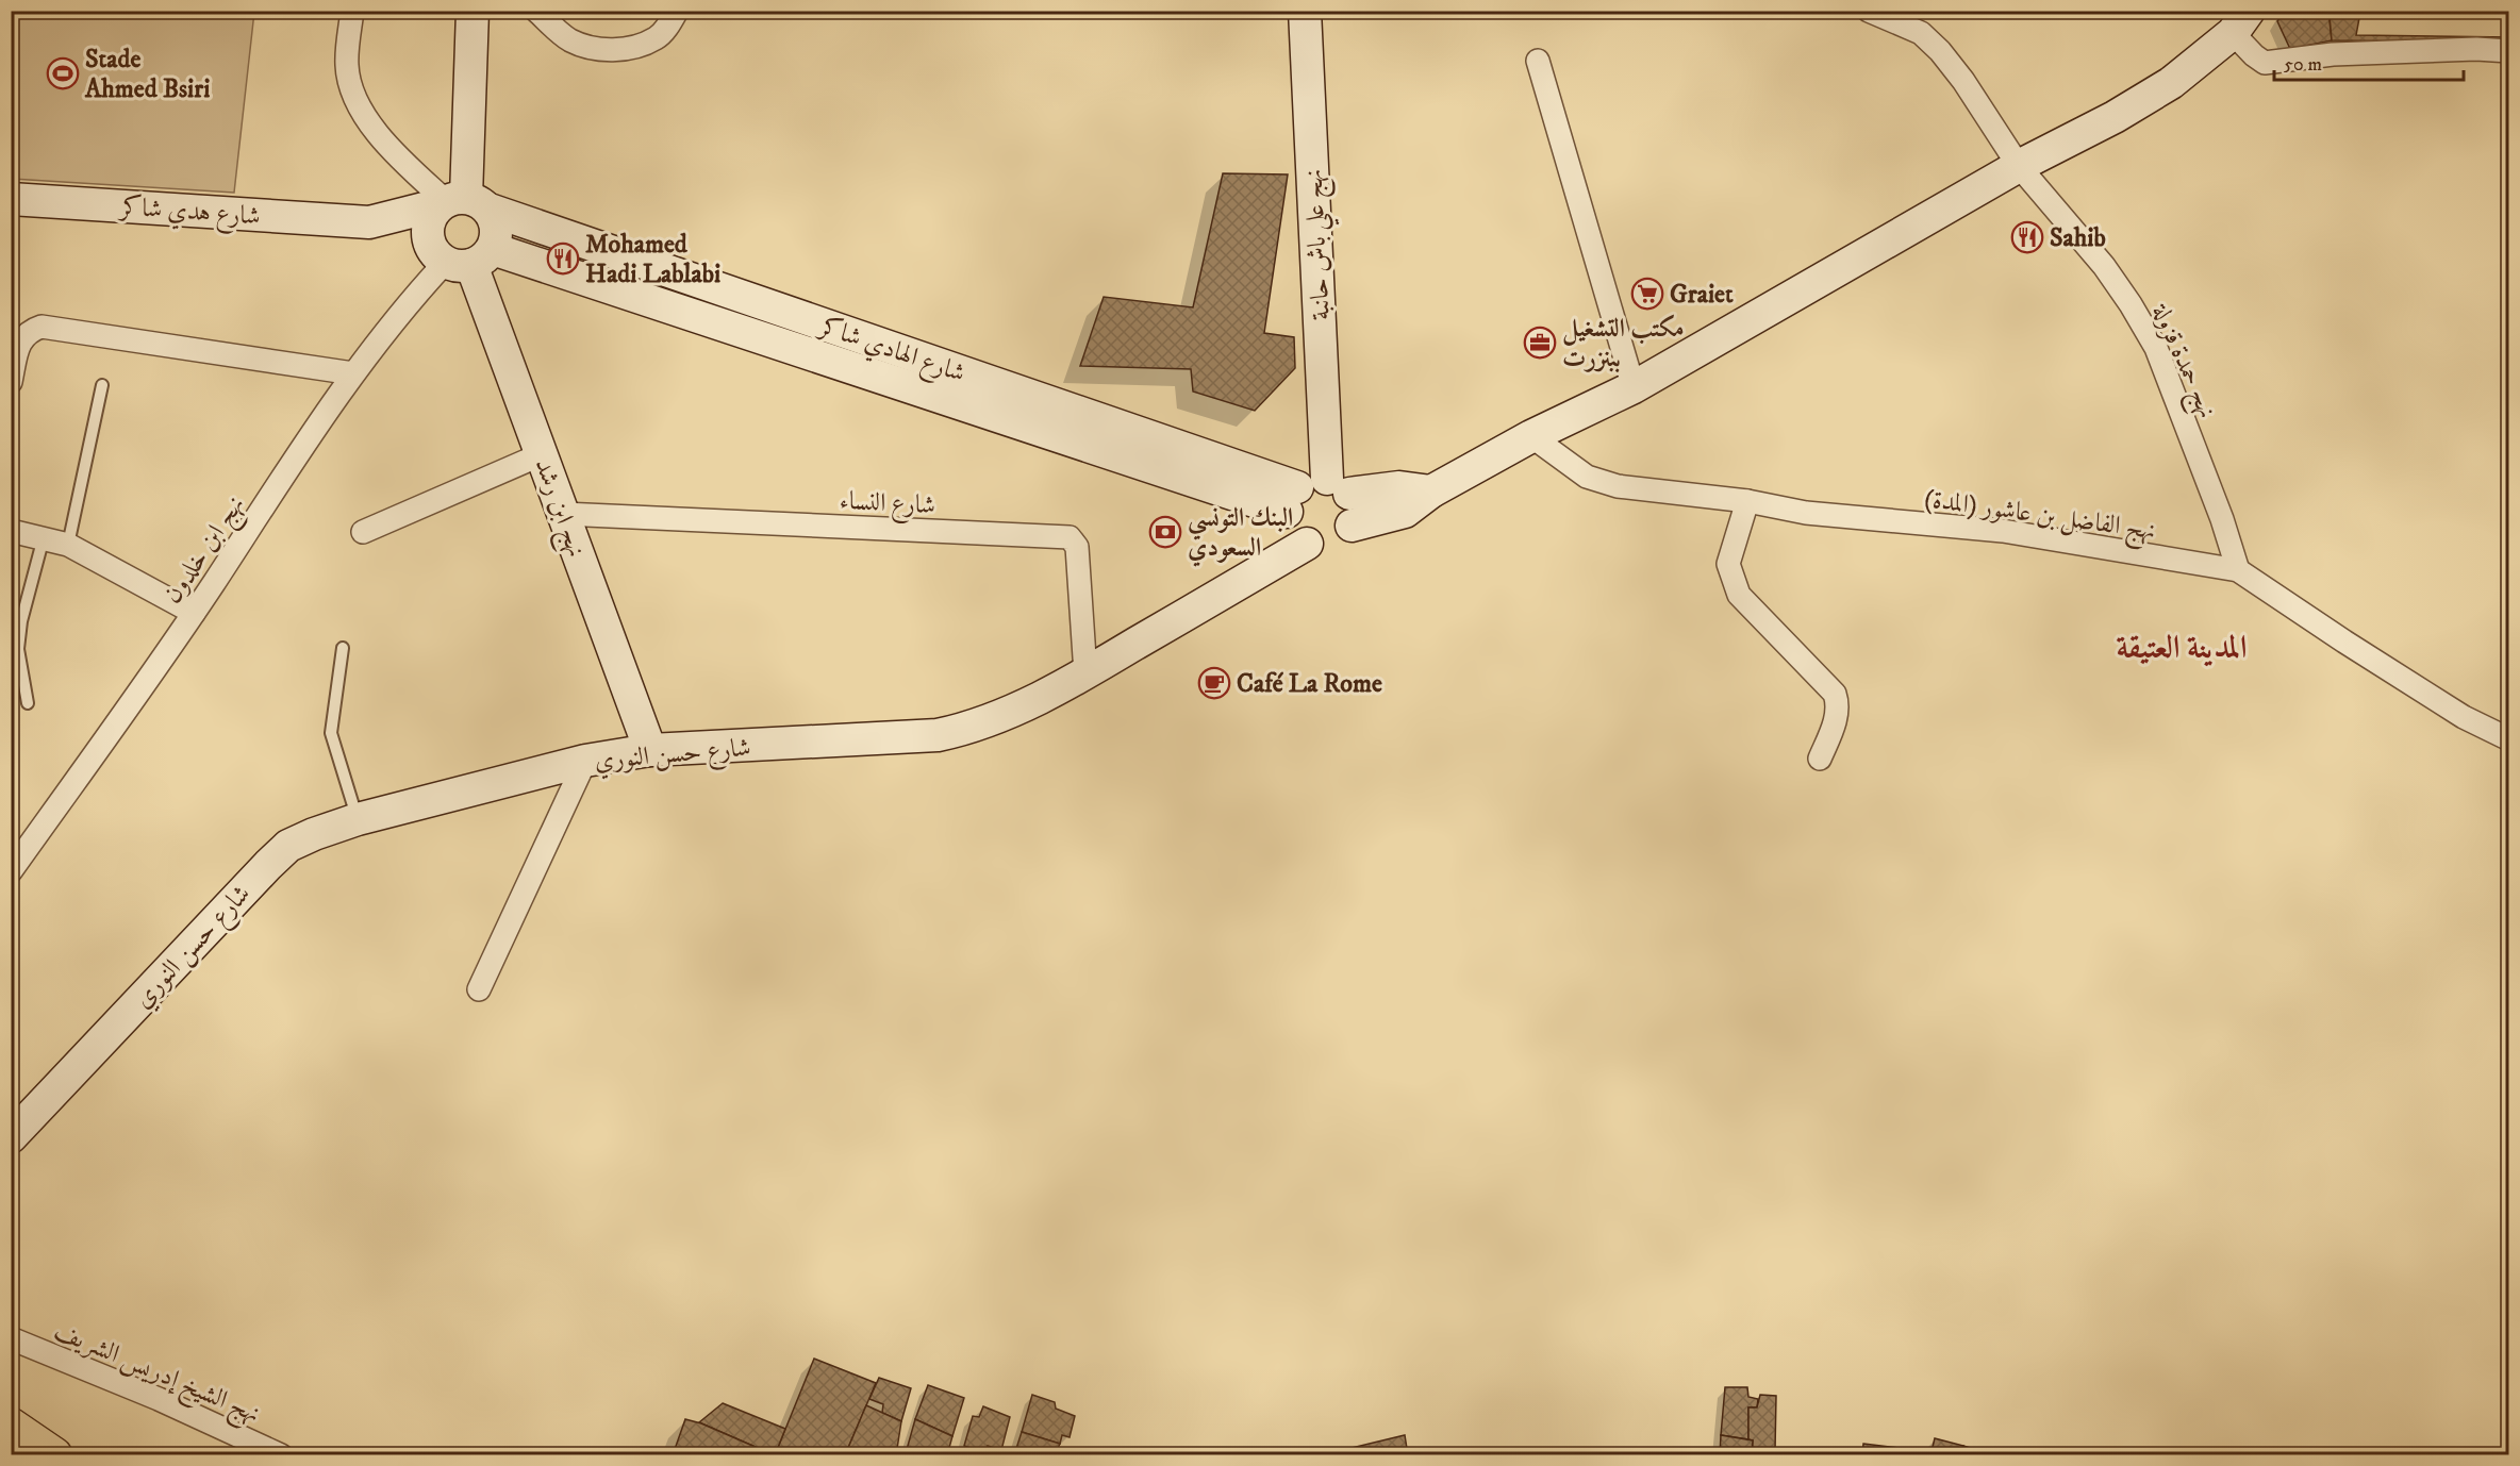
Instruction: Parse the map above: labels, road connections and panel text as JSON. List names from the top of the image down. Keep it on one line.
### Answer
{"streets":{"street":["شارع هدي شاكر","نهج علي باش حانبة","شارع الهادي شاكر","نهج حمدة قزولة","شارع النساء","نهج ابن رشد","نهج الفاضل بن عاشور (المدة)","نهج ابن خلدون","شارع حسن النوري","نهج الشيخ إدريس الشريف"]},"crossings":[["شارع هدي شاكر","شارع الهادي شاكر"],["نهج علي باش حانبة","شارع الهادي شاكر"],["نهج علي باش حانبة","شارع حسن النوري"],["شارع الهادي شاكر","نهج ابن رشد"],["شارع الهادي شاكر","نهج ابن خلدون"],["شارع الهادي شاكر","شارع حسن النوري"],["نهج حمدة قزولة","نهج الفاضل بن عاشور (المدة)"],["شارع النساء","نهج ابن رشد"],["شارع النساء","شارع حسن النوري"],["نهج ابن رشد","نهج ابن خلدون"],["نهج ابن رشد","شارع حسن النوري"]],"districts":["المدينة العتيقة"],"places":{"sports":["Stade Ahmed Bsiri"],"restaurant":["Sahib","Mohamed Hadi Lablabi"],"supermarket":["Graiet"],"office":["مكتب التشغيل ببنزرت"],"bank":["البنك التونسي السعودي"],"cafe":["Café La Rome"]},"scale_bar":"50 m"}
